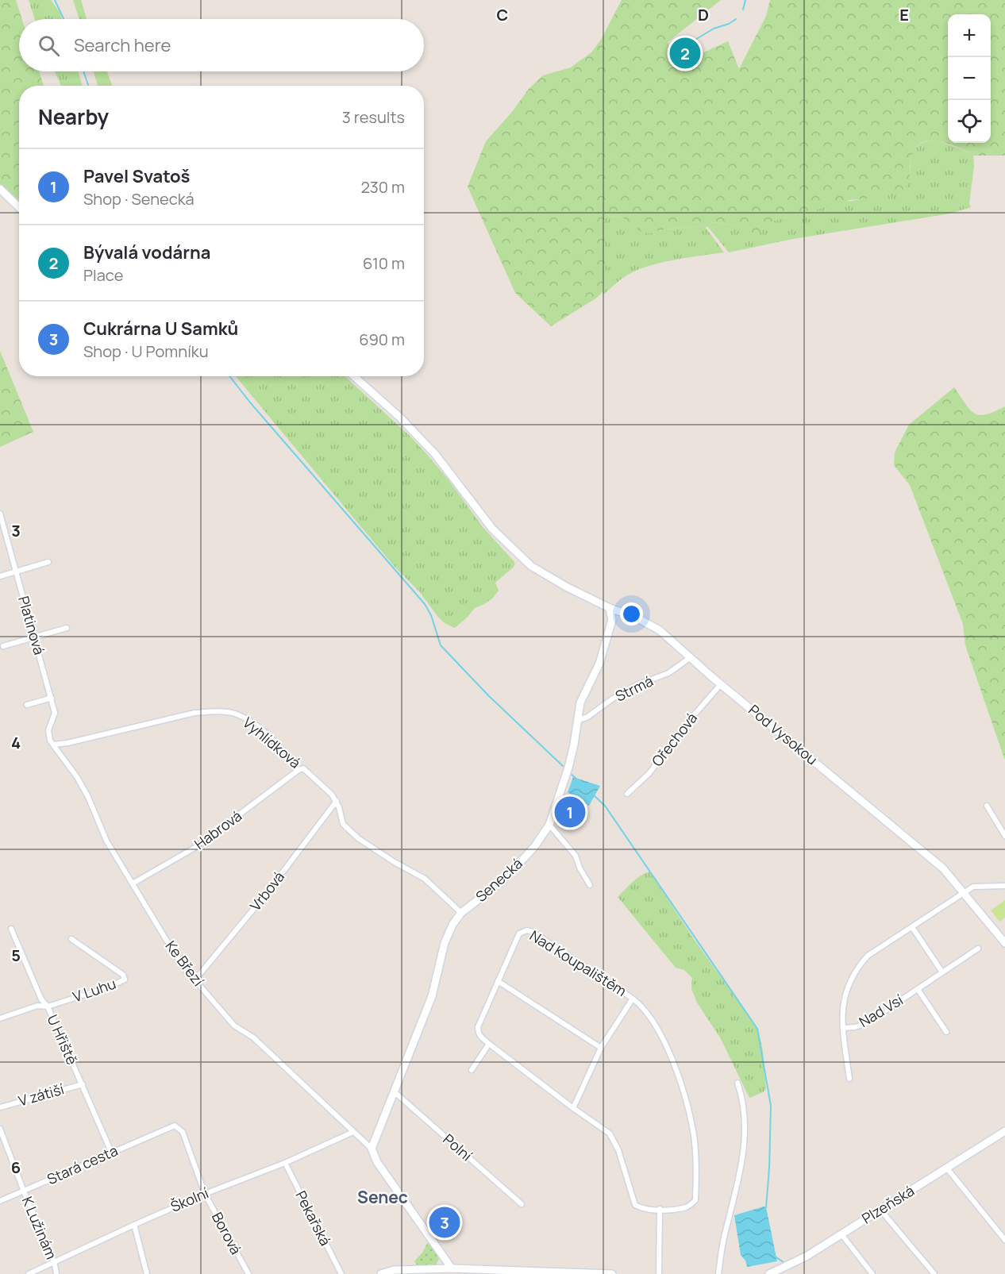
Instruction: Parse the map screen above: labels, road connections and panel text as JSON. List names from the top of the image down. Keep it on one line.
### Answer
{"streets":{"street":["Platinová","Strmá","Pod Vysokou","Ořechová","Vyhlídková","Habrová","Senecká","Vrbová","Ke Březí","Nad Koupalištěm","V Luhu","Nad Vsí","U Hřiště","V zátiší","Polní","Stará cesta","Školní","Plzeňská","Pekařská","K Lužinám","Borová"]},"crossings":[["Platinová","Ke Březí"],["Strmá","Pod Vysokou"],["Strmá","Senecká"],["Pod Vysokou","Ořechová"],["Pod Vysokou","Senecká"],["Pod Vysokou","Nad Vsí"],["Vyhlídková","Habrová"],["Vyhlídková","Senecká"],["Vyhlídková","Vrbová"],["Vyhlídková","Ke Březí"],["Habrová","Ke Březí"],["Senecká","Ke Březí"],["Senecká","Polní"],["Vrbová","Ke Březí"],["Ke Březí","Školní"],["V Luhu","U Hřiště"],["U Hřiště","V zátiší"],["U Hřiště","Stará cesta"],["Stará cesta","K Lužinám"],["Stará cesta","Borová"],["Školní","Pekařská"],["Školní","K Lužinám"],["Školní","Borová"]],"districts":["Senec"],"page":{"map_buttons":["+","−"],"search":"Search here","pins":["2","1","3"],"heading":["Nearby","3 results"],"list":[{"mark":"1","name":"Pavel Svatoš","note":"Shop · Senecká","value":"230 m"},{"mark":"2","name":"Bývalá vodárna","note":"Place","value":"610 m"},{"mark":"3","name":"Cukrárna U Samků","note":"Shop · U Pomníku","value":"690 m"}]},"grid":{"columns":["C","D","E"],"rows":["3","4","5","6"]}}
